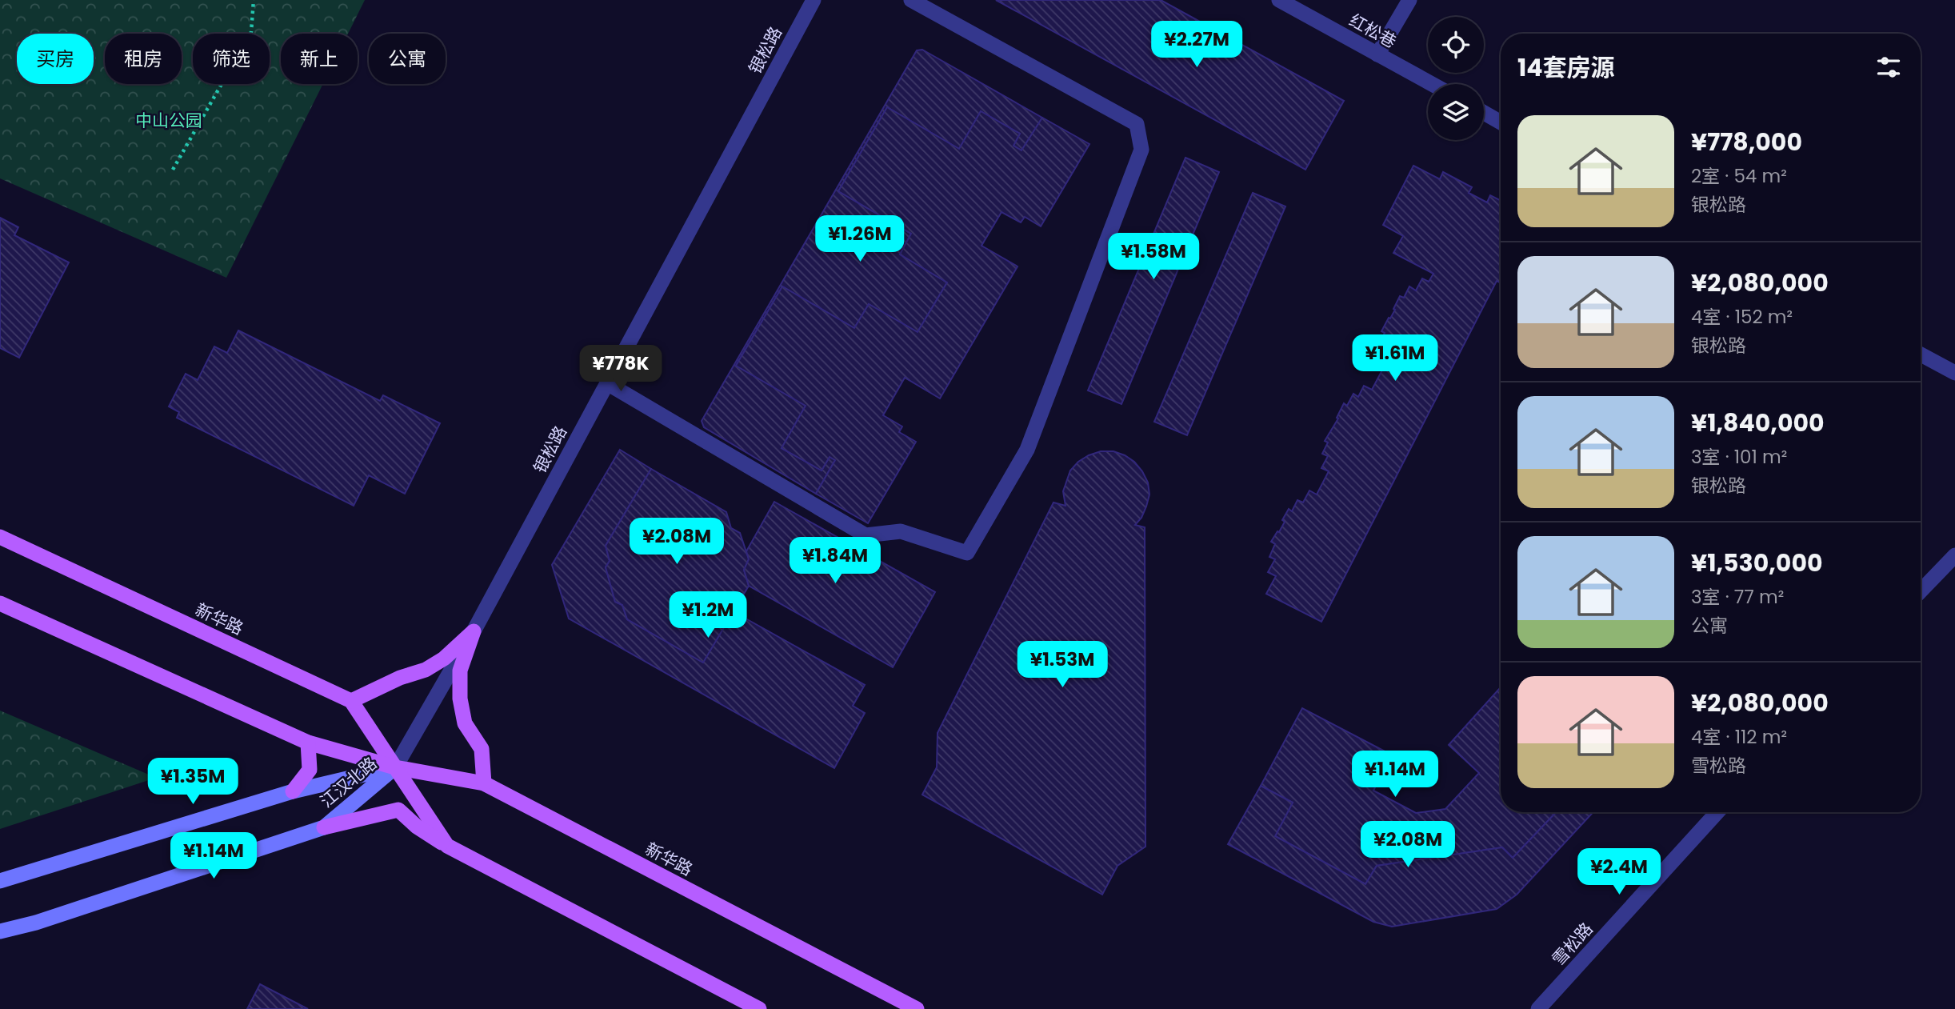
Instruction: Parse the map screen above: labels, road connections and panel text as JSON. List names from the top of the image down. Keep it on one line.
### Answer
{"streets":{"main road":["新华路","江汉北路"],"street":["红松巷","银松路","雪松路"]},"crossings":[["银松路","新华路"],["银松路","江汉北路"],["新华路","江汉北路"]],"parks":["中山公园"],"page":{"price":["¥2.27M","¥1.26M","¥1.58M","¥1.61M","¥778K","¥2.08M","¥1.84M","¥1.2M","¥1.53M","¥1.14M","¥1.35M","¥2.08M","¥1.14M","¥2.4M"],"chip":["买房","租房","筛选","新上","公寓"],"heading":"14套房源","list":[{"name":"¥778,000","note":"2室 · 54 m² · 银松路"},{"name":"¥2,080,000","note":"4室 · 152 m² · 银松路"},{"name":"¥1,840,000","note":"3室 · 101 m² · 银松路"},{"name":"¥1,530,000","note":"3室 · 77 m² · 公寓"},{"name":"¥2,080,000","note":"4室 · 112 m² · 雪松路"}]}}
